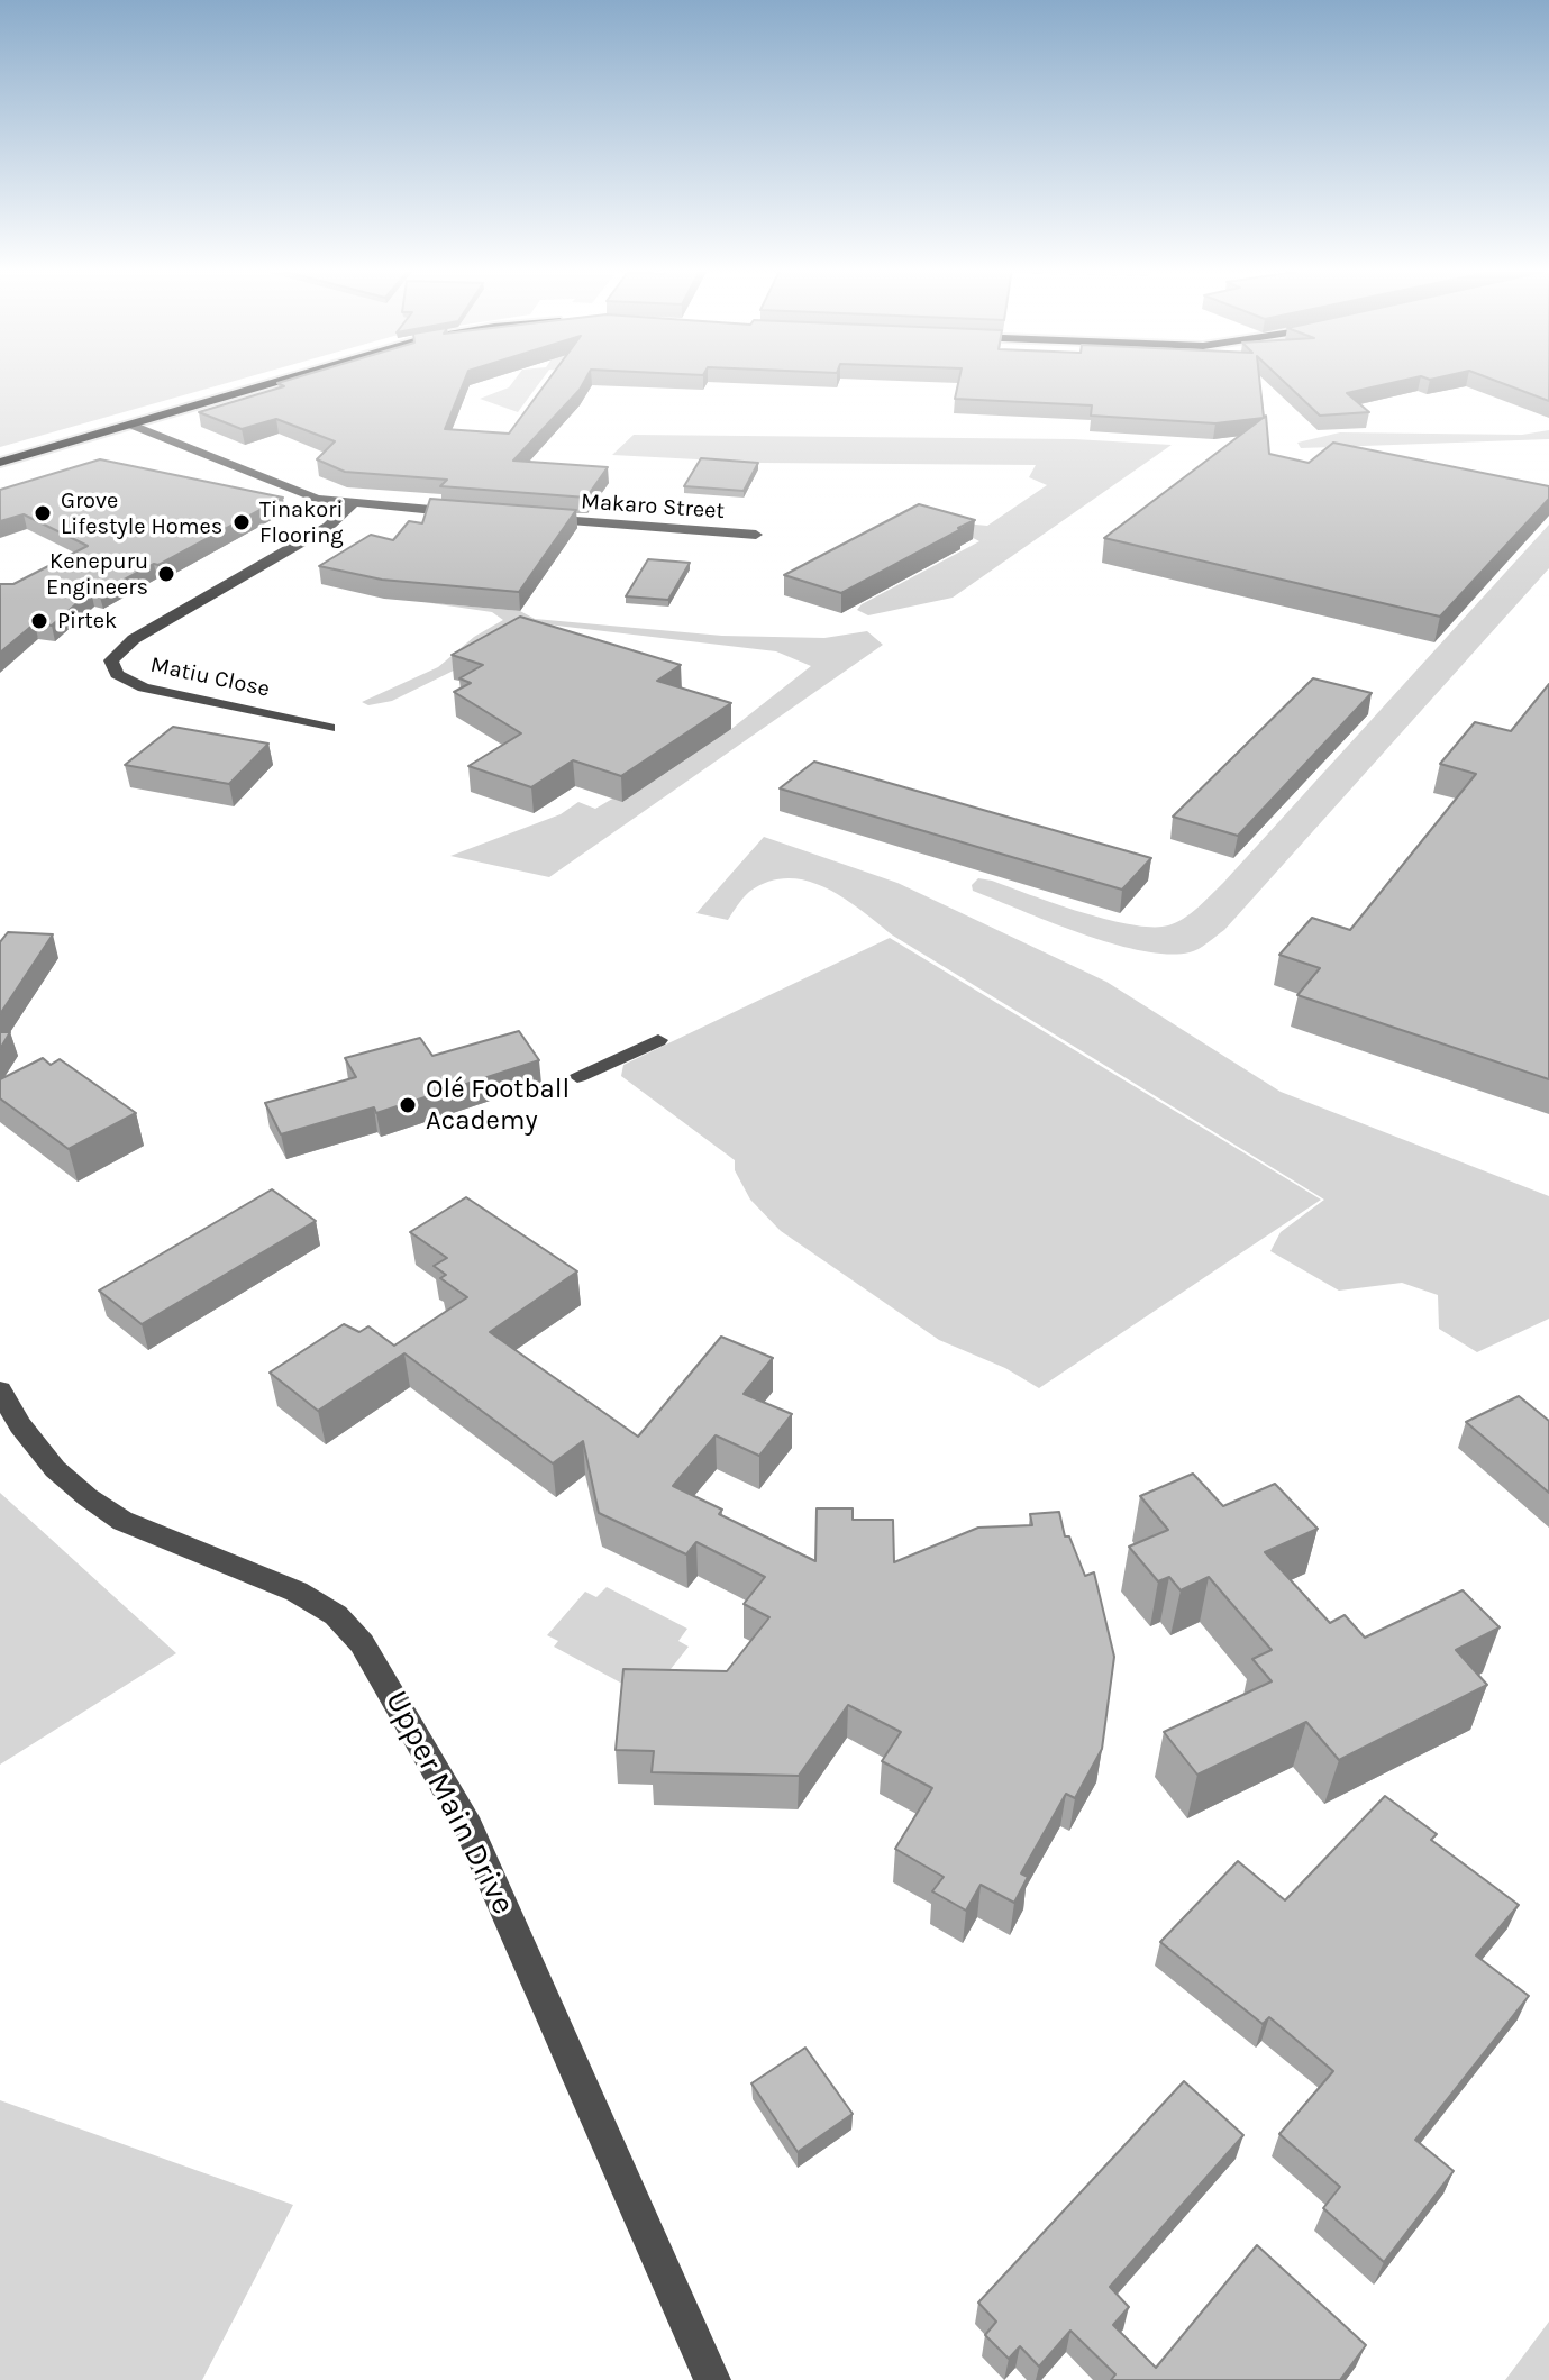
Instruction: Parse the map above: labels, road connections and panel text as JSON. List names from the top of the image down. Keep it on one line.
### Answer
{"streets":{"street":["Makaro Street","Matiu Close","Upper Main Drive"]},"places":["Grove Lifestyle Homes","Tinakori Flooring","Kenepuru Engineers","Pirtek","Olé Football Academy"]}
